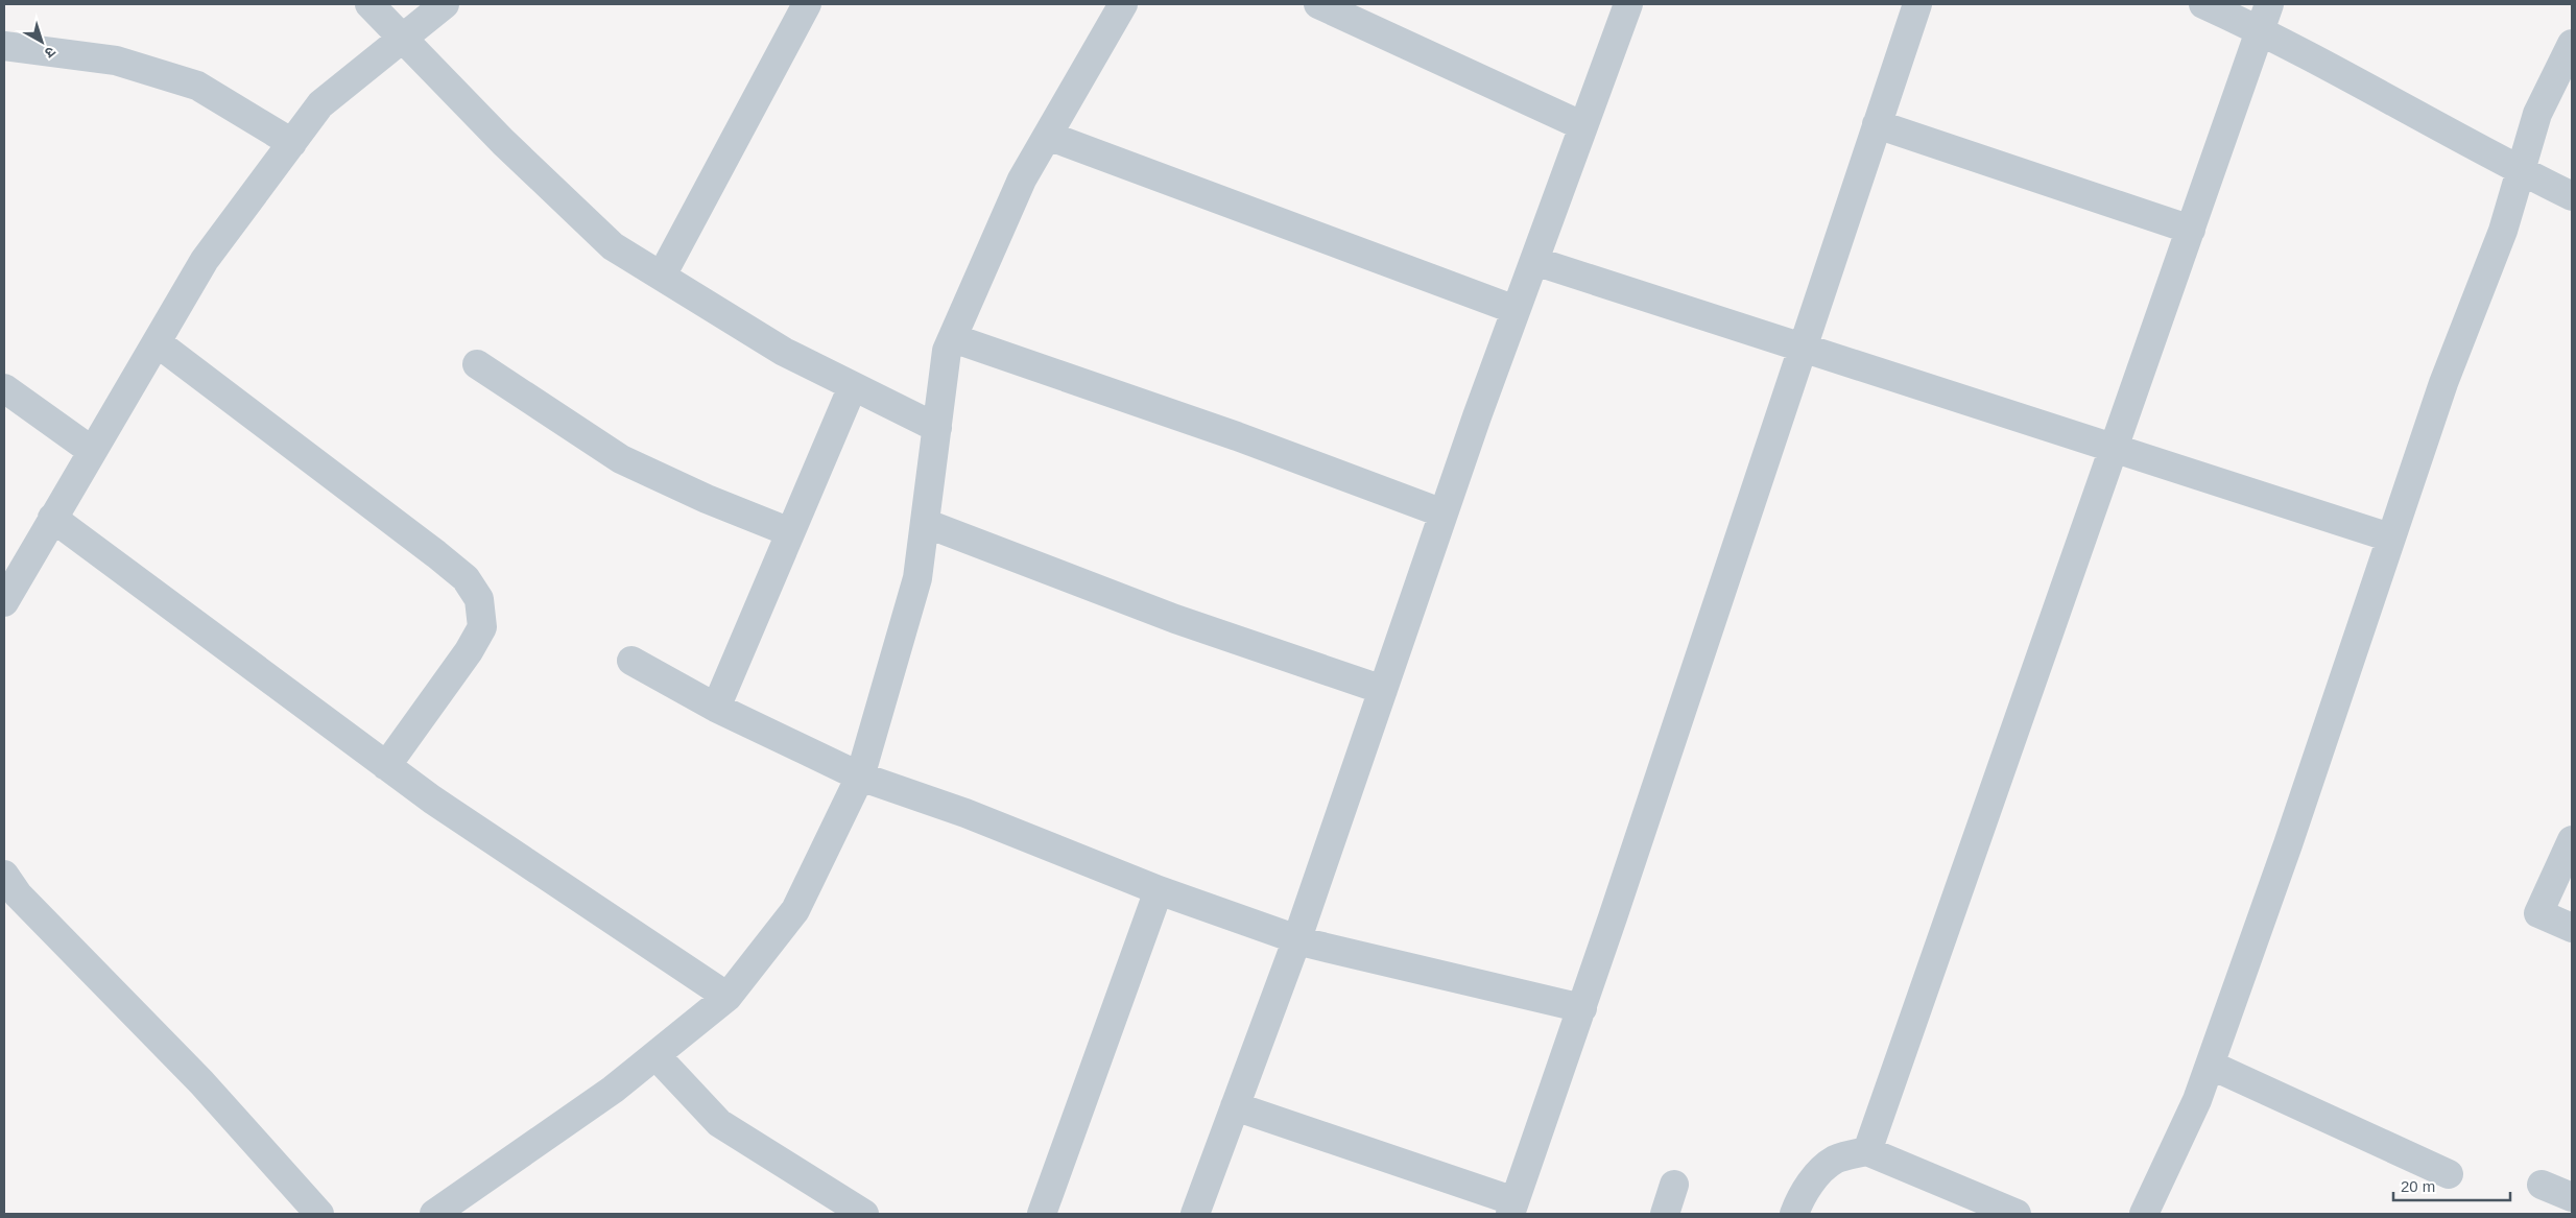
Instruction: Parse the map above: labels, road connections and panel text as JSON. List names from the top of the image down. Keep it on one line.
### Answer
{"scale_bar":"20 m","north":"bottom right"}
